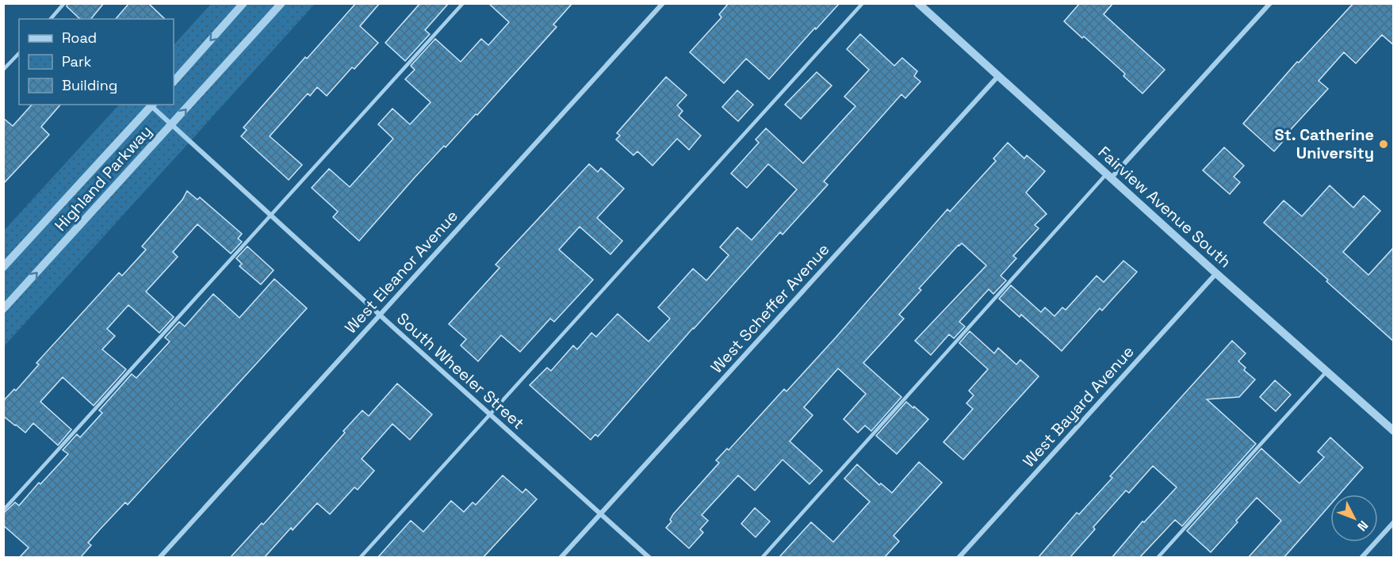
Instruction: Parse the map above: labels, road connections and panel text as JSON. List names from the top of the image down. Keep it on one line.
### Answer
{"streets":{"street":["Highland Parkway","Fairview Avenue South","West Eleanor Avenue","West Scheffer Avenue","South Wheeler Street","West Bayard Avenue"]},"crossings":[["Highland Parkway","South Wheeler Street"],["Fairview Avenue South","West Scheffer Avenue"],["Fairview Avenue South","West Bayard Avenue"],["West Eleanor Avenue","South Wheeler Street"],["West Scheffer Avenue","South Wheeler Street"]],"places":["St. Catherine University"],"legend":["Road","Park","Building"],"north":"bottom right"}
